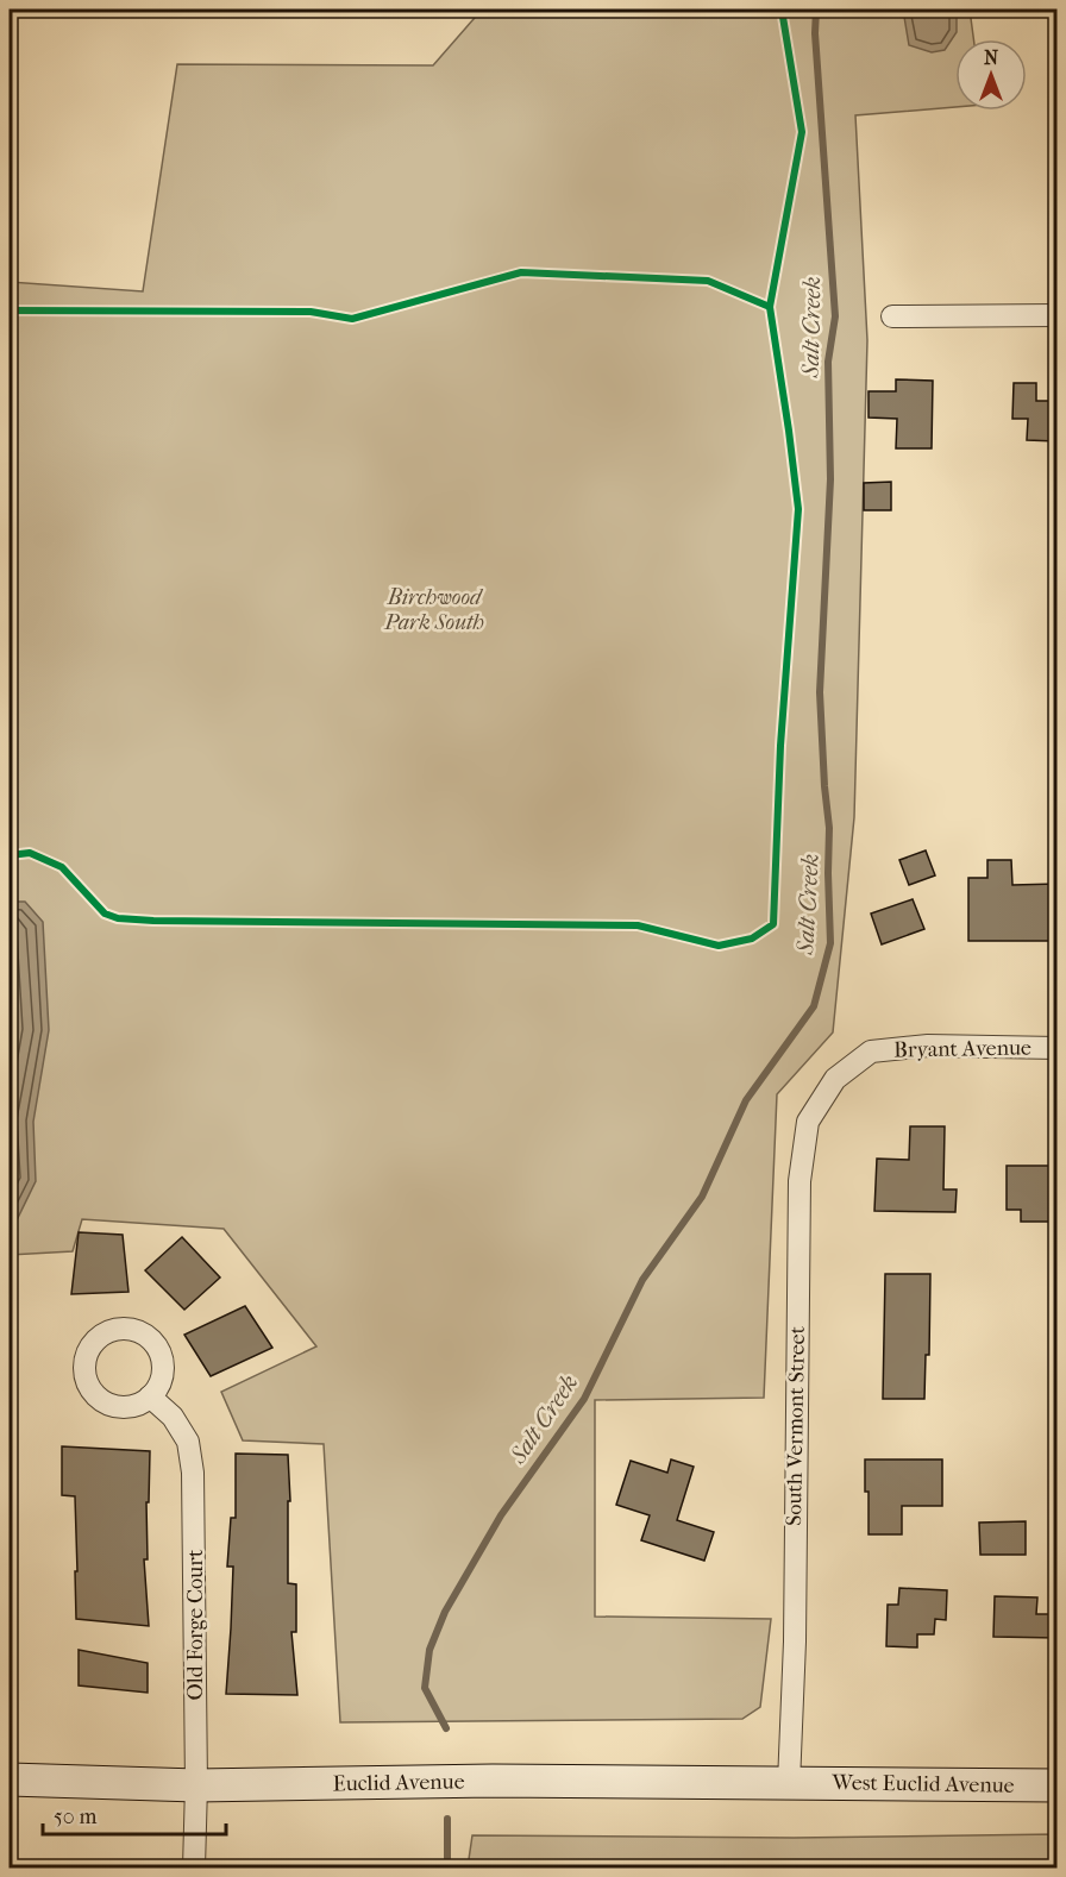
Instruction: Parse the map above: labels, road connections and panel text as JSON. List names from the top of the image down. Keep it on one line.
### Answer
{"streets":{"main road":["Euclid Avenue","West Euclid Avenue"],"street":["Bryant Avenue","South Vermont Street","Old Forge Court"]},"crossings":[["Bryant Avenue","South Vermont Street"],["South Vermont Street","Euclid Avenue"],["South Vermont Street","West Euclid Avenue"],["Old Forge Court","Euclid Avenue"],["Euclid Avenue","West Euclid Avenue"]],"water":["Salt Creek"],"parks":["Birchwood Park South"],"scale_bar":"50 m","north":"top"}
